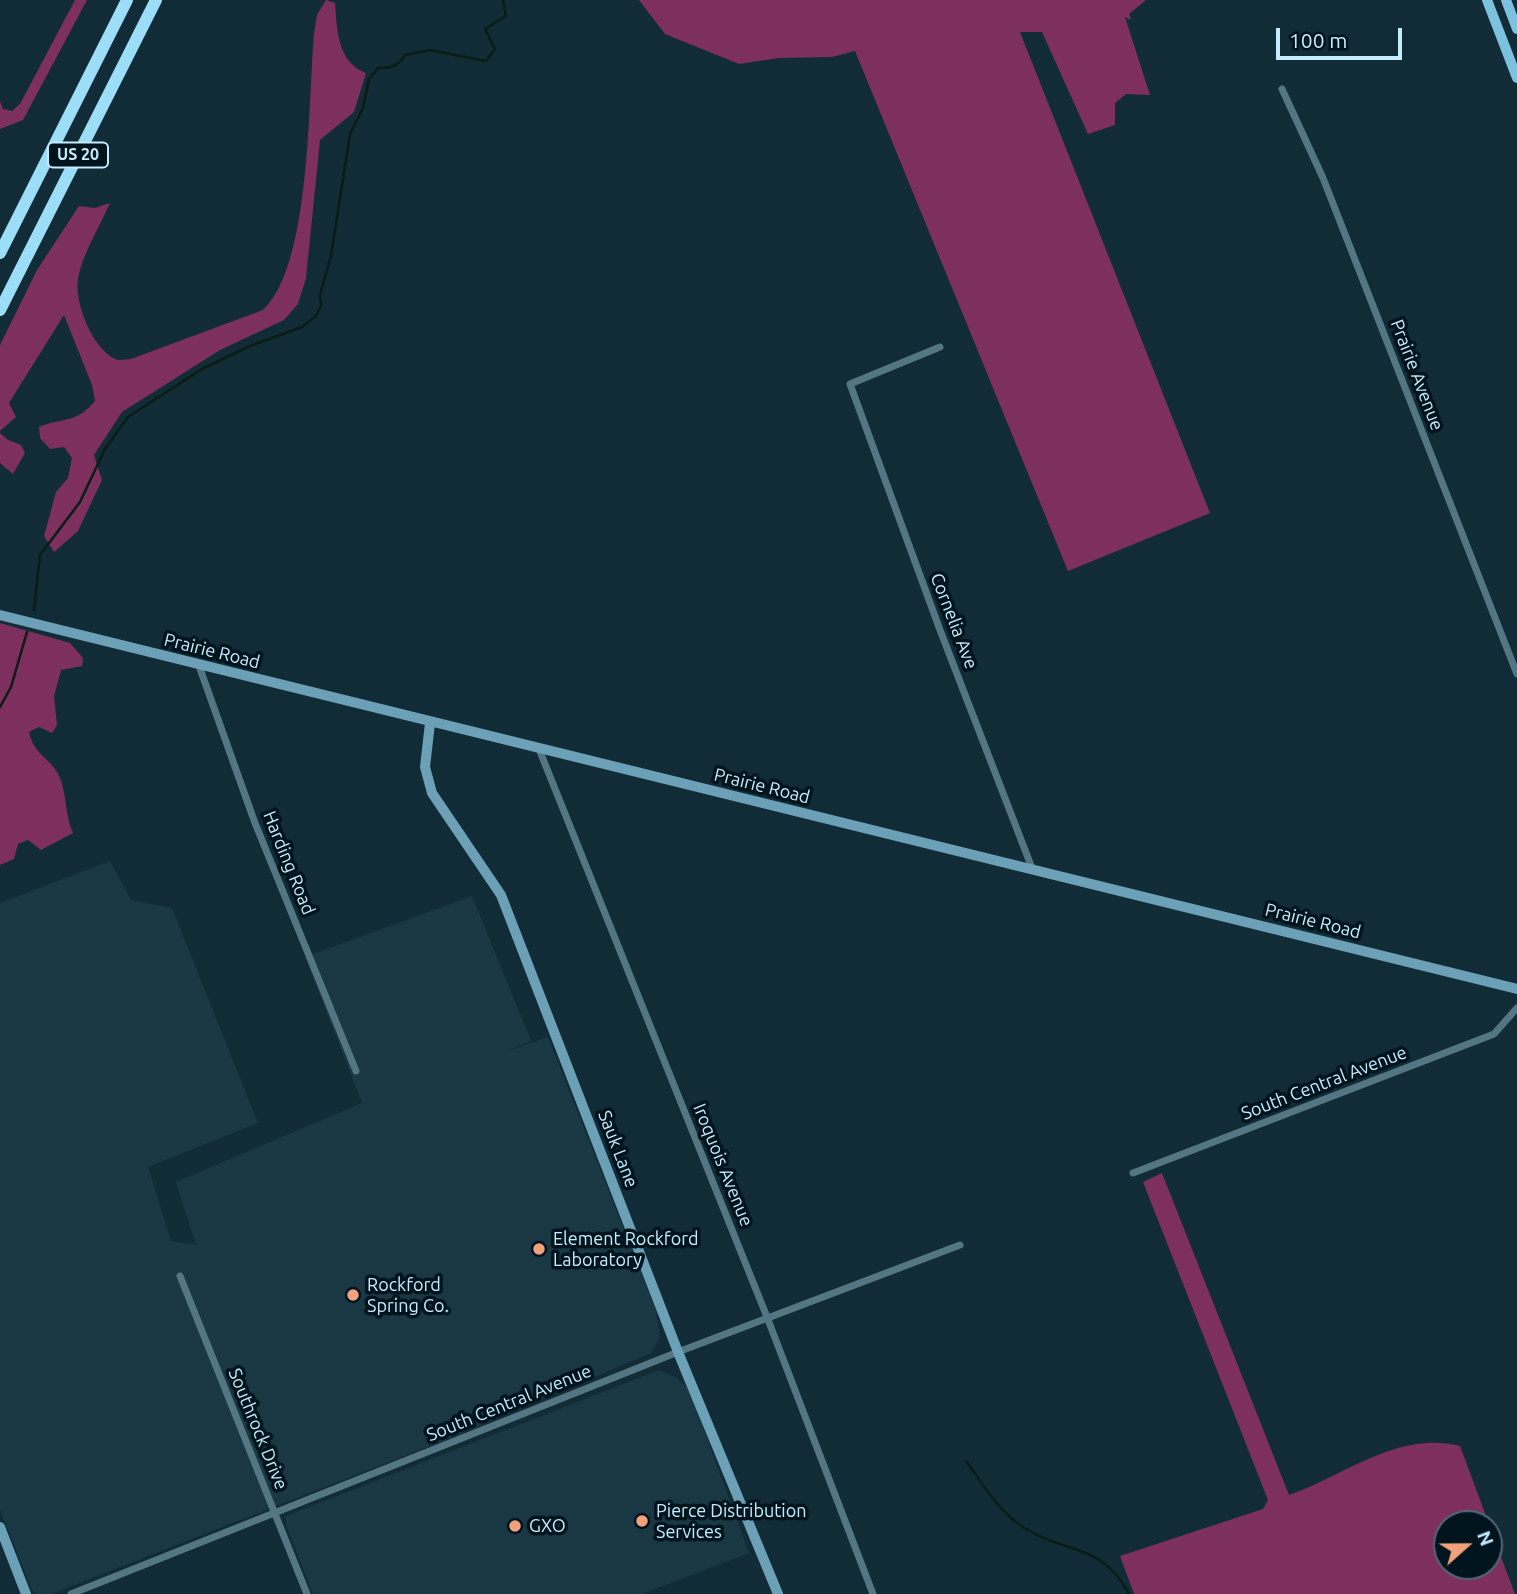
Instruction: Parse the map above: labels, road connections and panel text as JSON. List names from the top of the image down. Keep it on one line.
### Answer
{"streets":{"highway":["US 20"],"street":["Prairie Avenue","Cornelia Ave","Prairie Road","Harding Road","South Central Avenue","Sauk Lane","Iroquois Avenue","Southrock Drive"]},"crossings":[["Cornelia Ave","Prairie Road"],["Prairie Road","Harding Road"],["Prairie Road","Sauk Lane"],["Prairie Road","Iroquois Avenue"],["South Central Avenue","Sauk Lane"],["South Central Avenue","Iroquois Avenue"],["South Central Avenue","Southrock Drive"]],"places":["Element Rockford Laboratory","Rockford Spring Co.","Pierce Distribution Services","GXO"],"scale_bar":"100 m","north":"right"}
